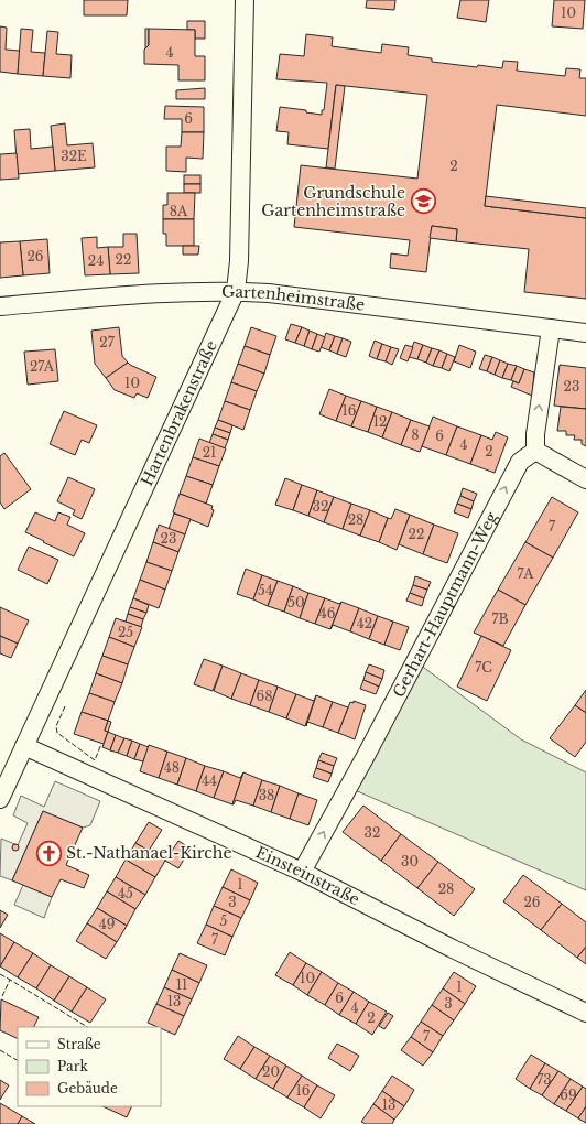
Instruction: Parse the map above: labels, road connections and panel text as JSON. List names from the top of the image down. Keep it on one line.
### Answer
{"streets":{"street":["Gartenheimstraße","Hartenbrakenstraße","Gerhart-Hauptmann-Weg","Einsteinstraße"]},"crossings":[["Gartenheimstraße","Hartenbrakenstraße"],["Hartenbrakenstraße","Einsteinstraße"],["Gerhart-Hauptmann-Weg","Einsteinstraße"]],"one_way":["Gerhart-Hauptmann-Weg"],"places":{"school or university":["Grundschule Gartenheimstraße"],"church":["St.-Nathanael-Kirche"]},"house_numbers":["10","4","6","32E","2","8A","26","22","24","27","27A","10","23","16","12","8","6","4","2","21","32","28","7","22","23","7A","54","50","46","7B","42","25","7C","68","48","44","38","32","30","1","28","45","3","26","5","49","7","10","11","1","6","13","3","4","2","7","20","73","16","69","13"],"legend":["Straße","Park","Gebäude"]}
